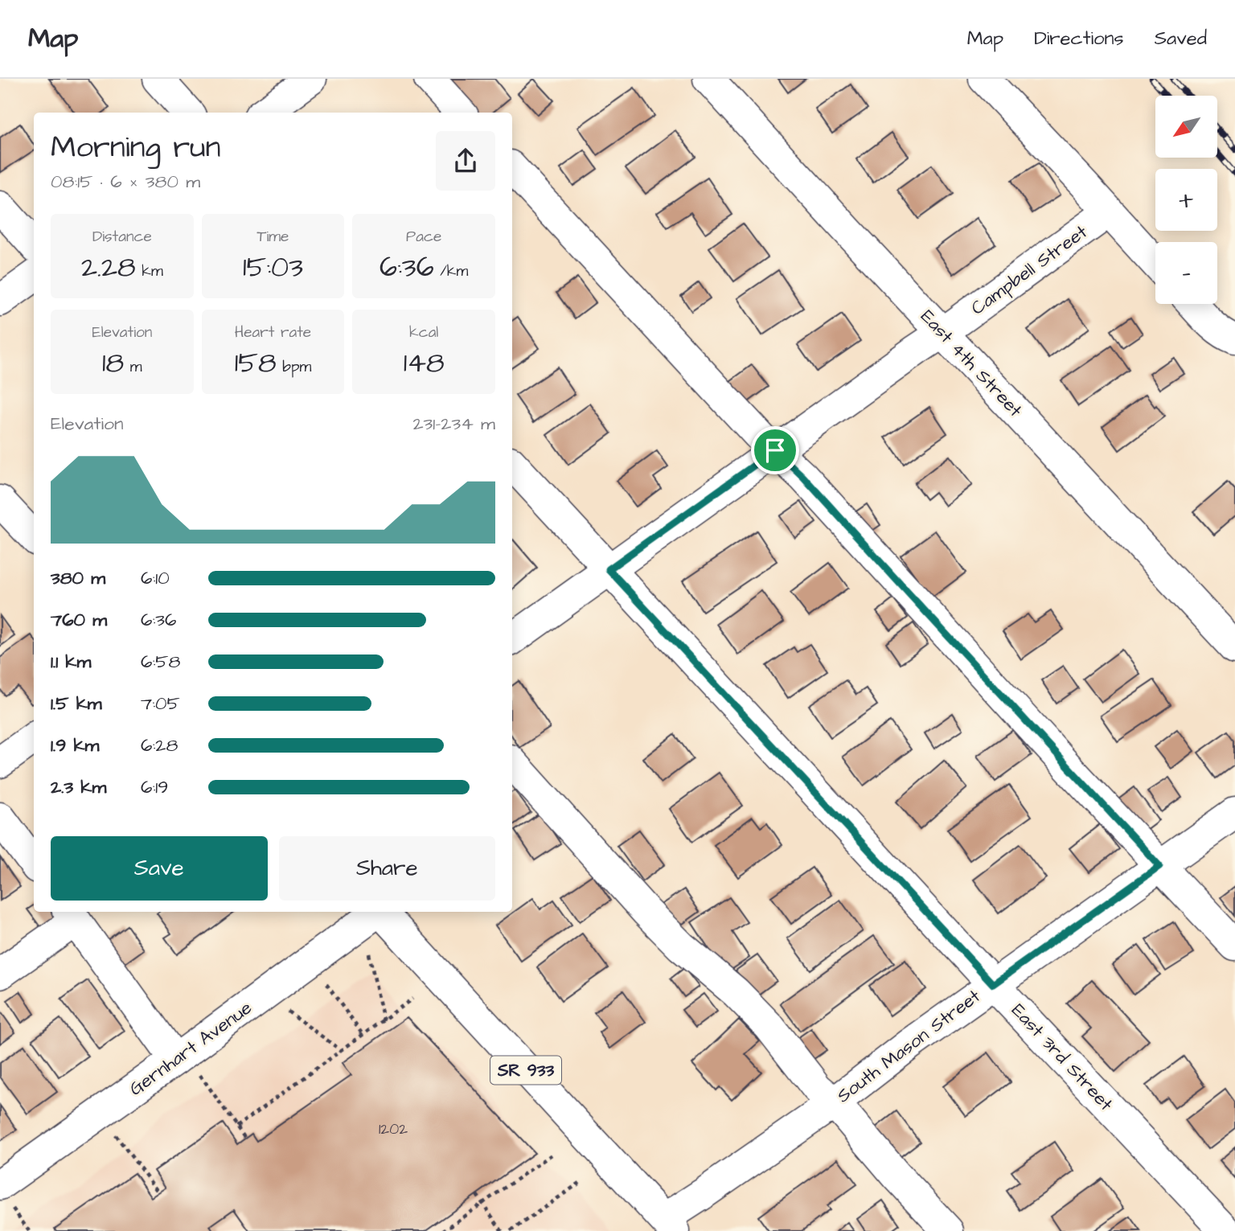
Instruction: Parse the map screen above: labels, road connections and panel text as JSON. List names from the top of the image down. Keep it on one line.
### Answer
{"streets":{"street":["Campbell Street","East 4th Street","South Mason Street","Gernhart Avenue","East 3rd Street","SR 933"]},"crossings":[["Campbell Street","East 4th Street"],["Campbell Street","East 3rd Street"],["South Mason Street","East 3rd Street"],["South Mason Street","SR 933"]],"house_numbers":["1202"],"north":"bottom left","page":{"header":"Map","nav":["Map","Directions","Saved"],"map_buttons":["+","−"],"heading":["Morning run","08:15 · 6 × 380 m"],"stats":[["Distance","2.28 km"],["Time","15:03"],["Pace","6:36 /km"],["Elevation","18 m"],["Heart rate","158 bpm"],["kcal","148"]],"chart":["Elevation","231–234 m"],"list":[{"name":"380 m","note":"6:10"},{"name":"760 m","note":"6:36"},{"name":"1.1 km","note":"6:58"},{"name":"1.5 km","note":"7:05"},{"name":"1.9 km","note":"6:28"},{"name":"2.3 km","note":"6:19"}],"buttons":["Save","Share"]}}
